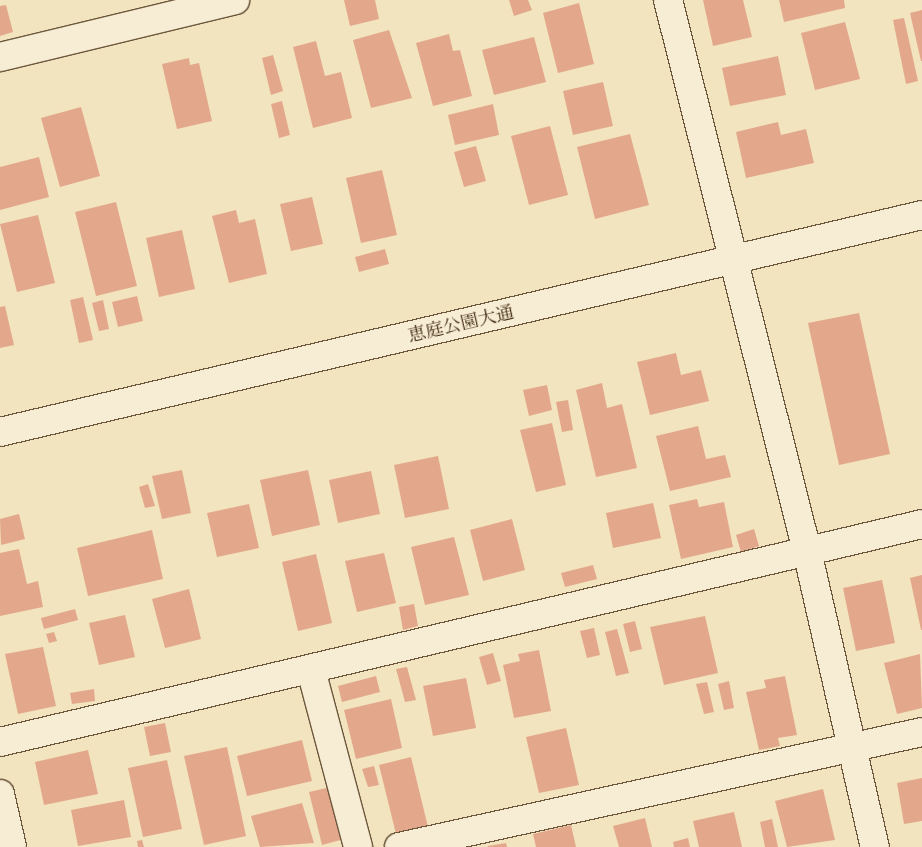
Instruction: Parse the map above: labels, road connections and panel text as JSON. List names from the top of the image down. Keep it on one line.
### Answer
{"streets":{"street":["恵庭公園大通"]}}
